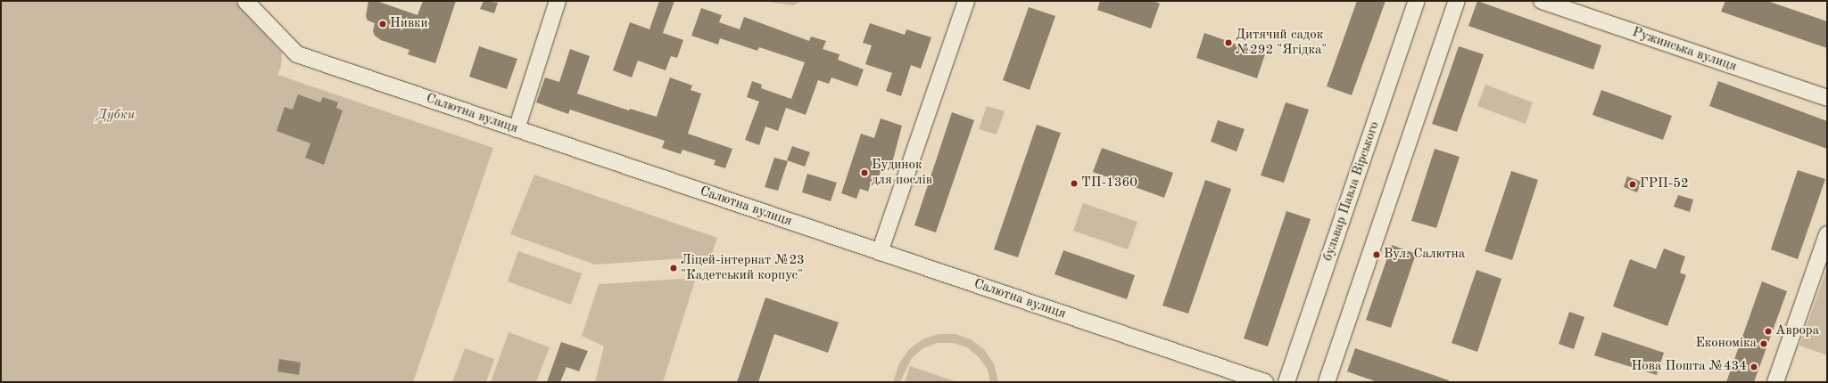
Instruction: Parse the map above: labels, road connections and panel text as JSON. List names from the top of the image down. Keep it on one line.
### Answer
{"streets":{"street":["Ружинська вулиця","Салютна вулиця","бульвар Павла Вірського"]},"parks":["Дубки"],"places":["Нивки","Дитячий садок №292 \"Ягідка\"","Будинок для послів","ТП-1360","ГРП-52","Вул. Салютна","Ліцей-інтернат №23 \"Кадетський корпус\"","Аврора","Економіка","Нова Пошта №434"]}
